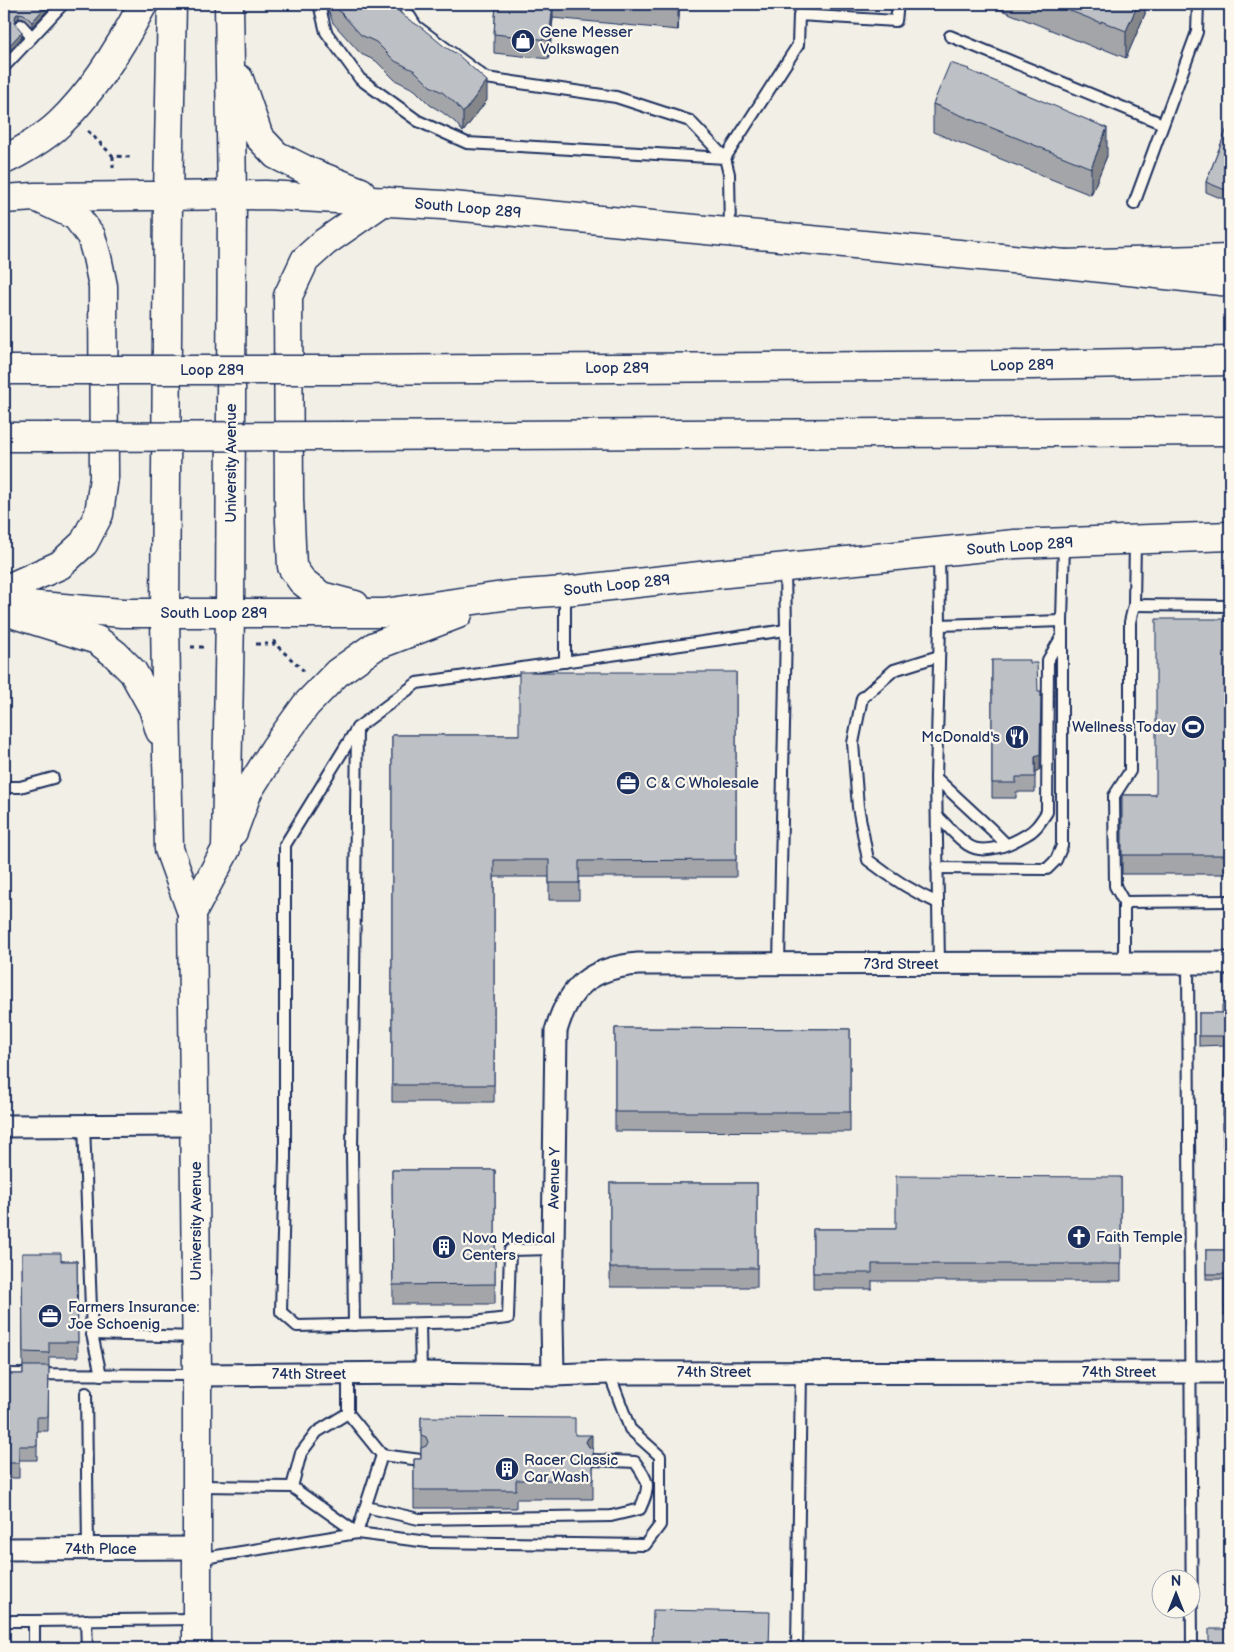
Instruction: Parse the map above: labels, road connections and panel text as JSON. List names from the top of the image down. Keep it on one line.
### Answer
{"streets":{"main road":["South Loop 289","Loop 289","University Avenue"],"street":["73rd Street","Avenue Y","74th Street","74th Place"]},"crossings":[["South Loop 289","University Avenue"],["University Avenue","74th Street"],["University Avenue","74th Place"],["73rd Street","Avenue Y"],["Avenue Y","74th Street"]],"places":{"shop":["Gene Messer Volkswagen"],"sports":["Wellness Today"],"restaurant":["McDonald's"],"office":["C & C Wholesale","Farmers Insurance: Joe Schoenig"],"church":["Faith Temple"],"building":["Nova Medical Centers","Racer Classic Car Wash"]},"north":"top"}
